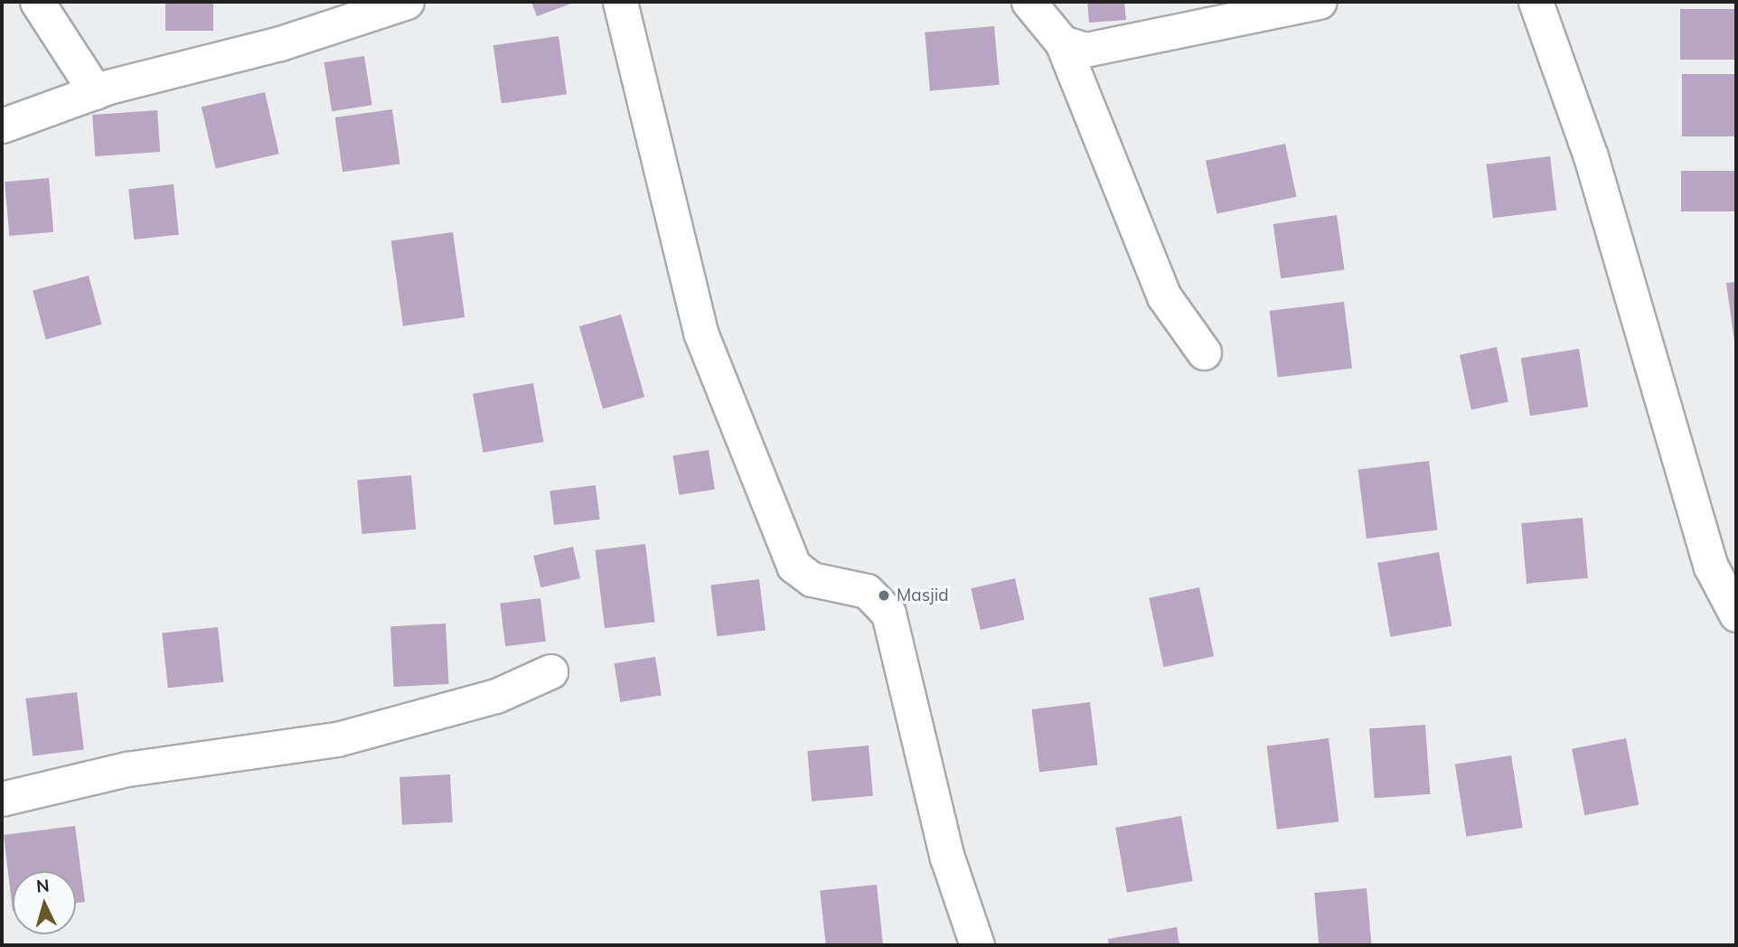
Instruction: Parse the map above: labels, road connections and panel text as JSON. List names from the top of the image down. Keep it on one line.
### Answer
{"places":["Masjid"],"north":"top"}
